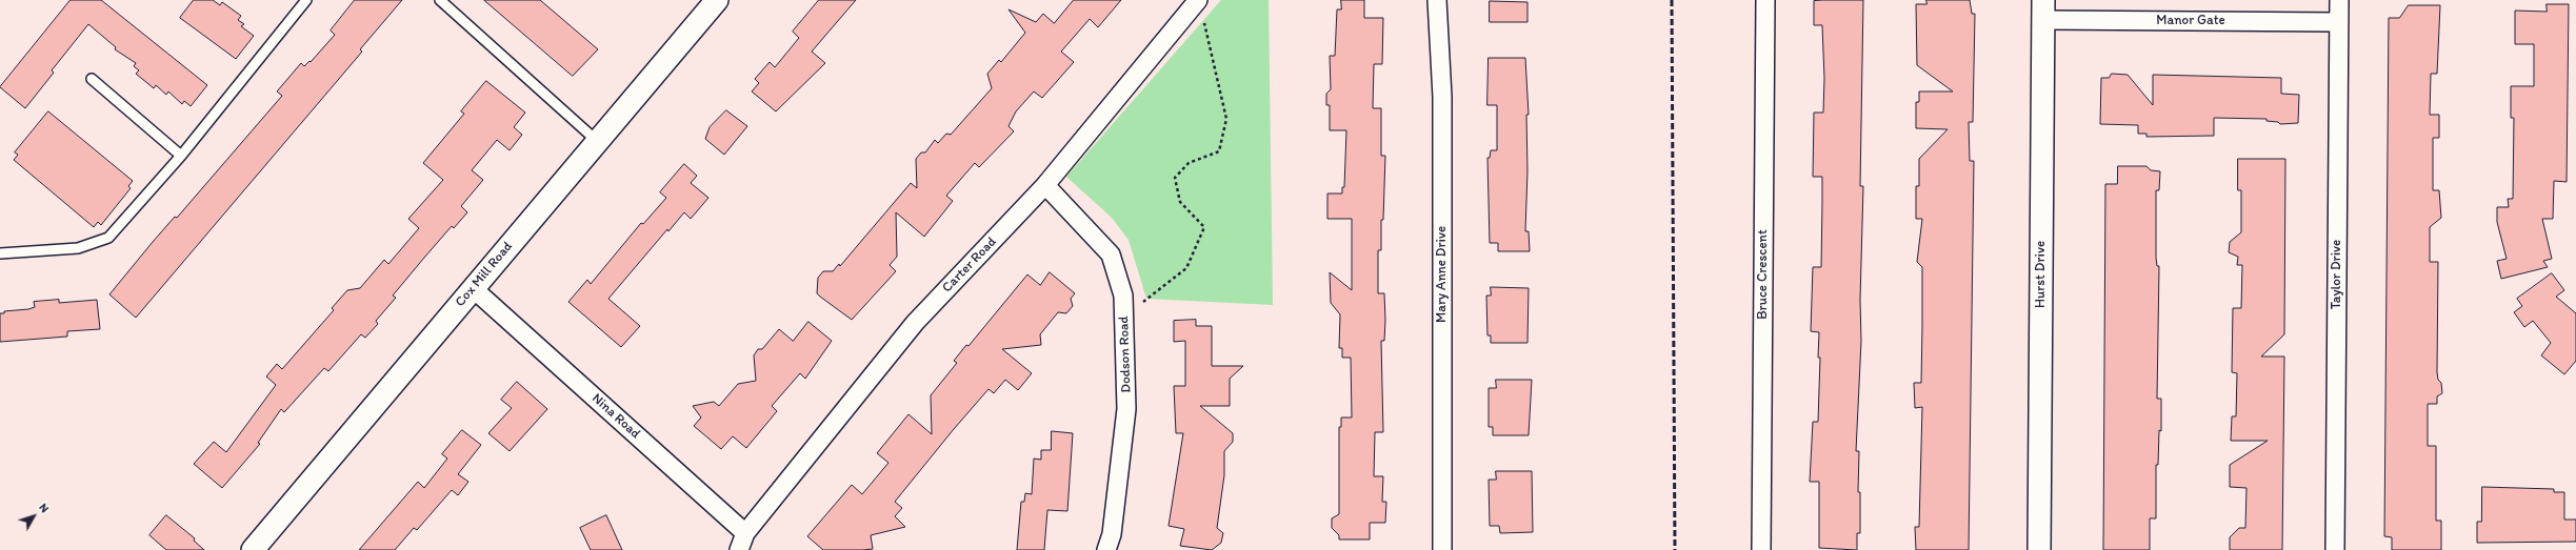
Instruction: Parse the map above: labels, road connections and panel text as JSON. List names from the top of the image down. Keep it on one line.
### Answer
{"streets":{"street":["Manor Gate","Carter Road","Cox Mill Road","Mary Anne Drive","Bruce Crescent","Hurst Drive","Taylor Drive","Dodson Road","Nina Road"]},"crossings":[["Manor Gate","Hurst Drive"],["Manor Gate","Taylor Drive"],["Carter Road","Dodson Road"],["Carter Road","Nina Road"],["Cox Mill Road","Nina Road"]],"north":"top right"}
